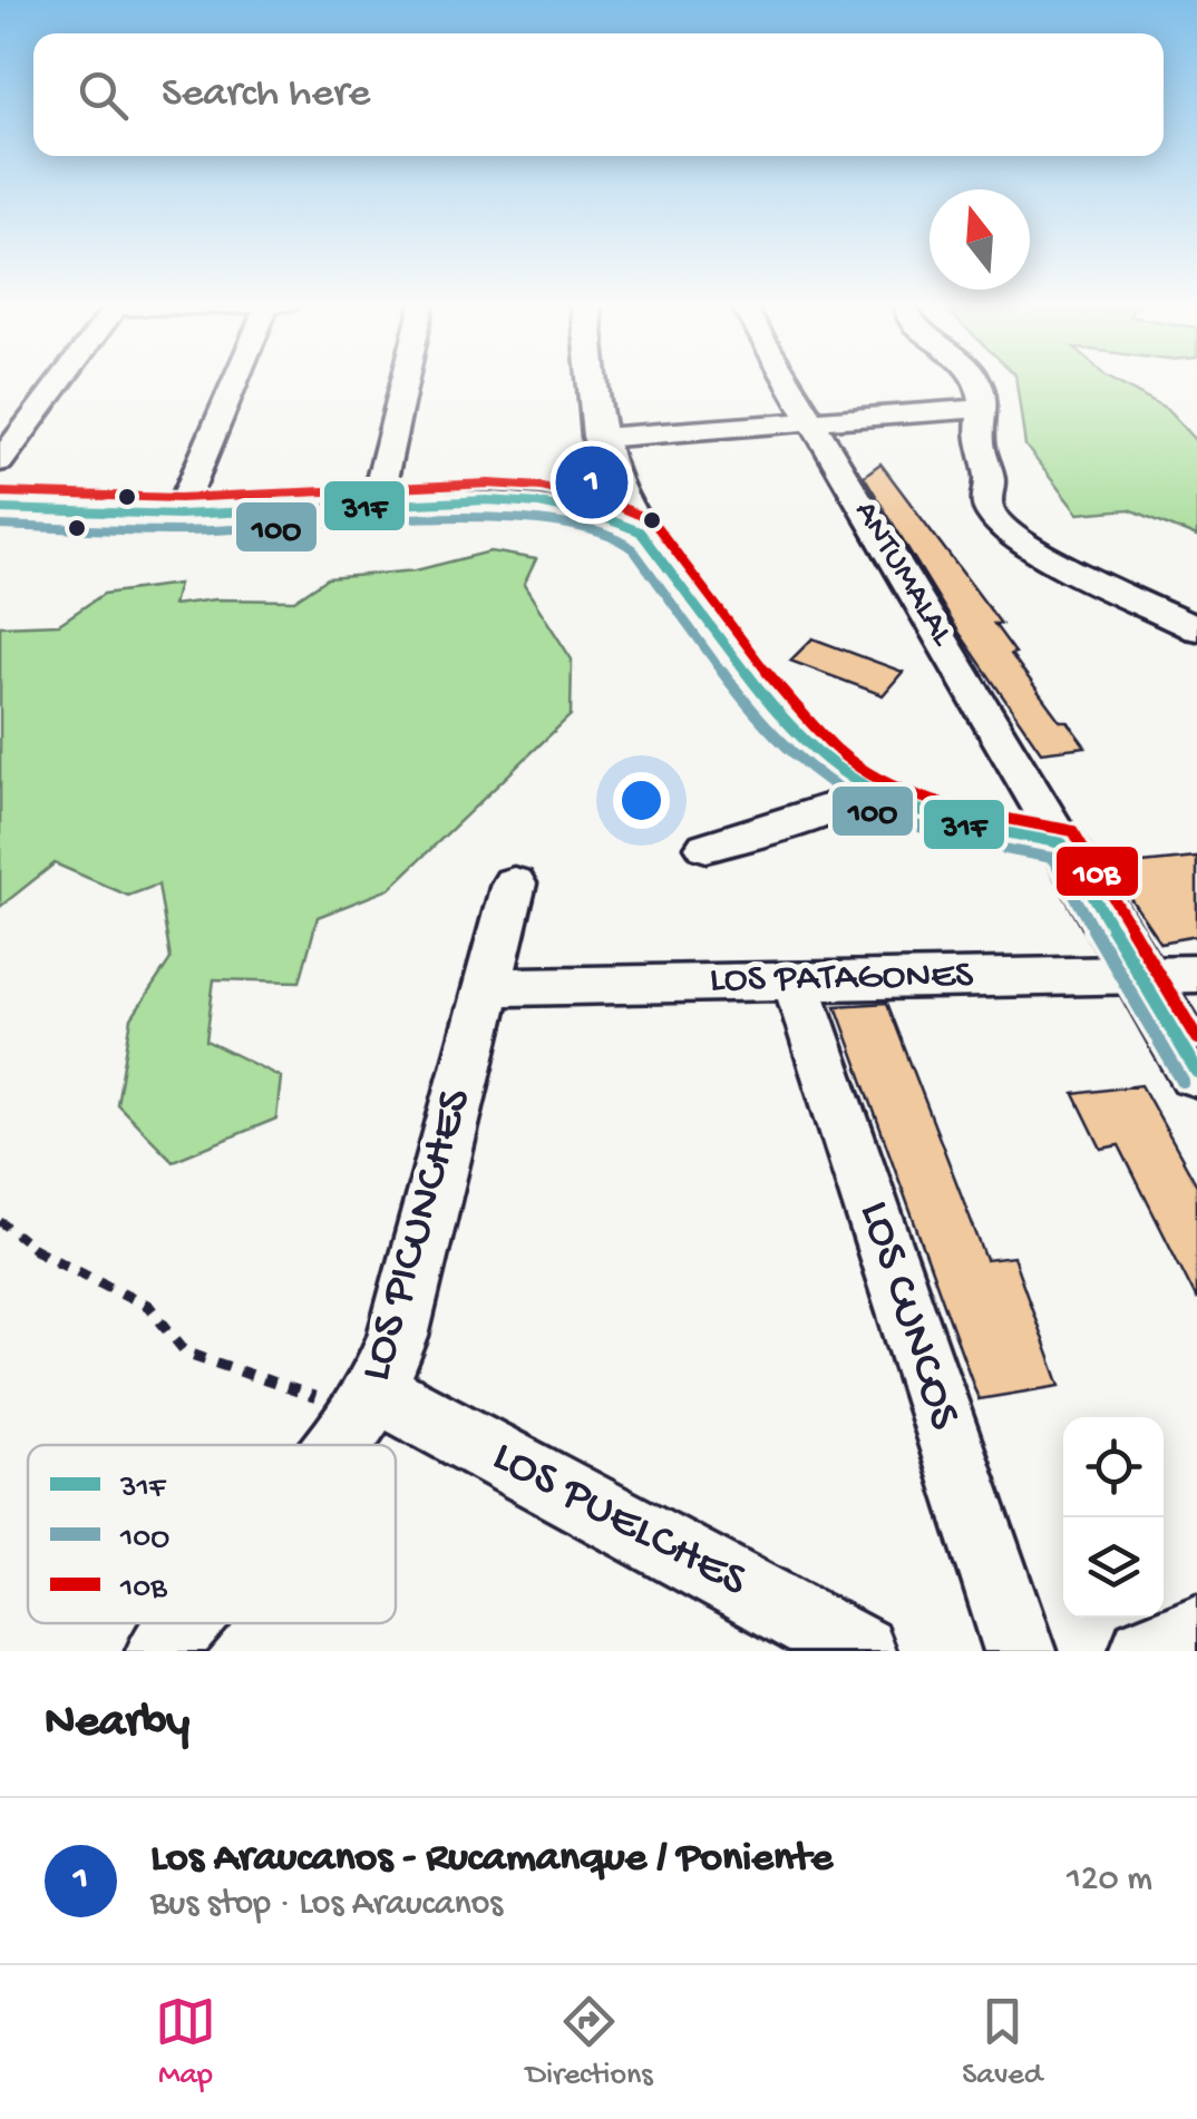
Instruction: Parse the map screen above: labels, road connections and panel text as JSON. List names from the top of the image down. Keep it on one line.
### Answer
{"streets":{"street":["ANTUMALAL","LOS PATAGONES","LOS PICUNCHES","LOS CUNCOS","LOS PUELCHES"]},"crossings":[["LOS PATAGONES","LOS PICUNCHES"],["LOS PATAGONES","LOS CUNCOS"],["LOS PICUNCHES","LOS PUELCHES"]],"lines":["transit line 10B","transit line 31F","transit line 10O"],"legend":["31F","10O","10B"],"north":"top","page":{"search":"Search here","pins":"1","heading":"Nearby","list":[{"mark":"1","name":"Los Araucanos - Rucamanque / Poniente","note":"Bus stop · Los Araucanos","value":"120 m"}],"nav":["Map","Directions","Saved"]}}
